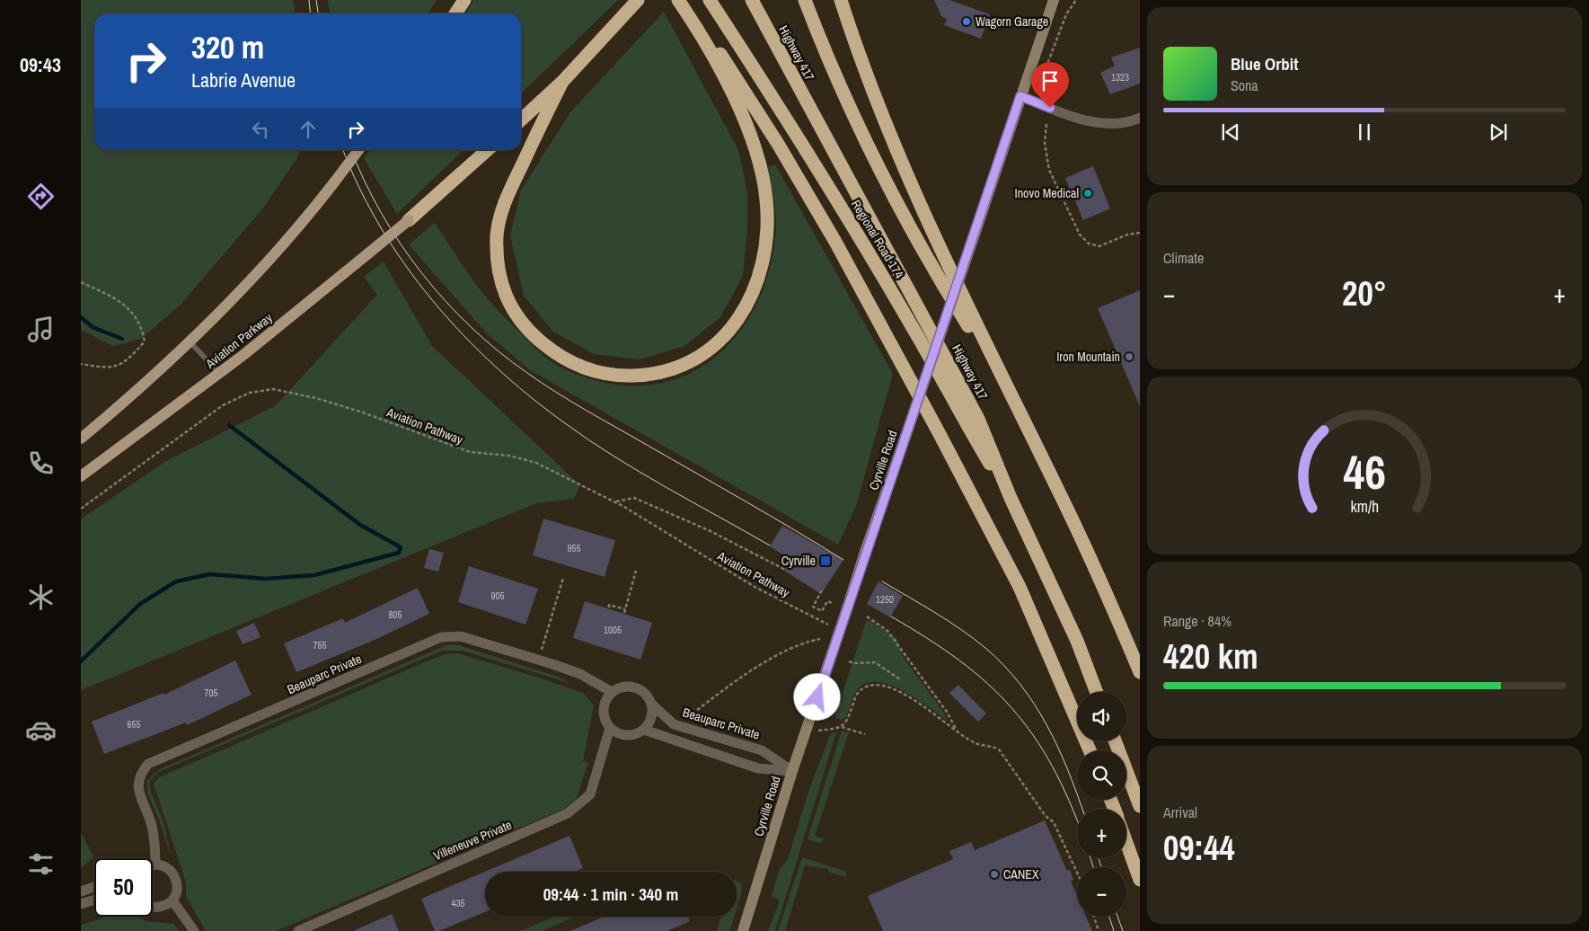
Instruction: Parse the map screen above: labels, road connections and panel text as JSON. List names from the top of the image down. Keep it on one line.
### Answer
{"streets":{"highway":["Highway 417","Regional Road 174"],"main road":["Aviation Parkway","Cyrville Road"],"street":["Beauparc Private","Villeneuve Private"],"path":["Aviation Pathway"]},"crossings":[["Highway 417","Regional Road 174"],["Aviation Pathway","Cyrville Road"],["Cyrville Road","Beauparc Private"],["Beauparc Private","Villeneuve Private"]],"places":{"other":["Wagorn Garage","Inovo Medical","Iron Mountain","CANEX"],"transit":["Cyrville"]},"house_numbers":["1323","955","905","1250","805","1005","755","705","655","435"],"page":{"tabs":"09:43","turn":["320 m","Labrie Avenue"],"song":["Blue Orbit","Sona"],"tile":["Climate",["Range · 84%","420 km"],["Arrival","09:44"]],"heat":["−","20°","+"],"map_buttons":["+","−"],"limit":"50","trip":"09:44 · 1 min · 340 m","gauge":["46","km/h"]}}
